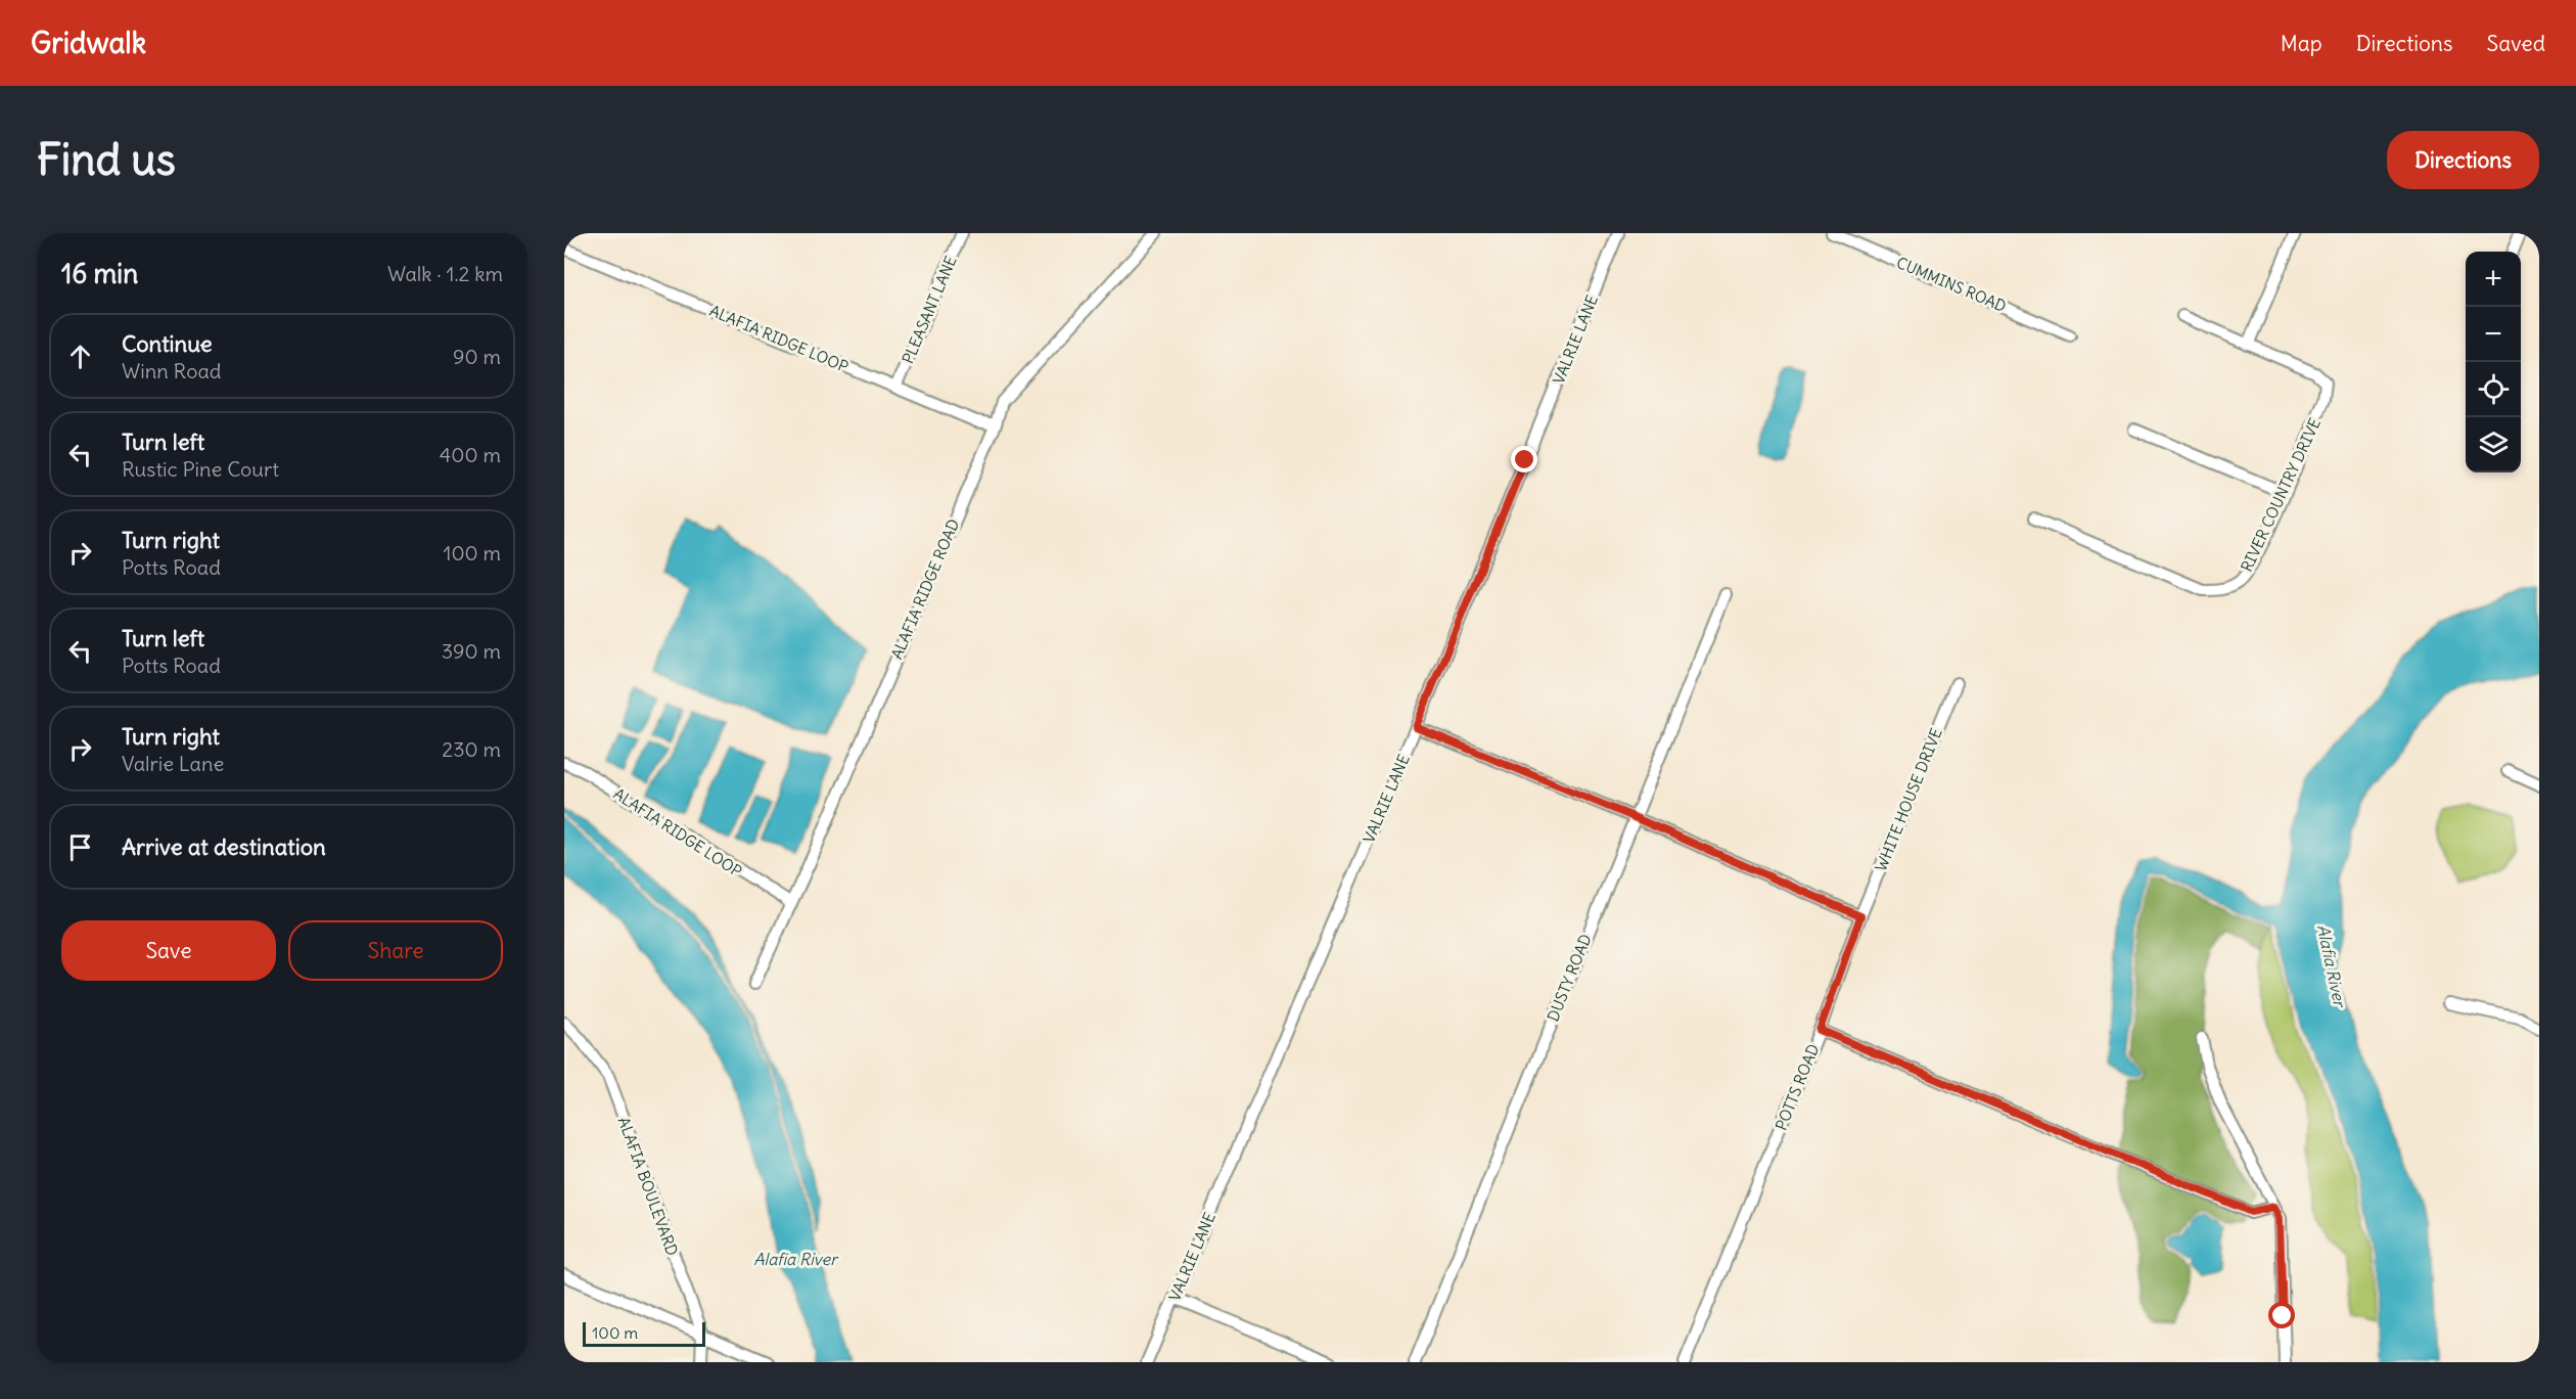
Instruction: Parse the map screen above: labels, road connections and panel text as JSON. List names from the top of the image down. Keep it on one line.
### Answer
{"streets":{"street":["CUMMINS ROAD","PLEASANT LANE","ALAFIA RIDGE LOOP","VALRIE LANE","RIVER COUNTRY DRIVE","ALAFIA RIDGE ROAD","WHITE HOUSE DRIVE","DUSTY ROAD","POTTS ROAD","ALAFIA BOULEVARD"]},"crossings":[["PLEASANT LANE","ALAFIA RIDGE LOOP"],["ALAFIA RIDGE LOOP","ALAFIA RIDGE ROAD"],["WHITE HOUSE DRIVE","POTTS ROAD"]],"water":["Alafia River"],"scale_bar":"100 m","page":{"header":"Gridwalk","nav":["Map","Directions","Saved"],"buttons":["Directions",["Save","Share"]],"title":"Find us","heading":["16 min","Walk · 1.2 km"],"map_buttons":["+","−"],"list":[["Continue","Winn Road","90 m"],["Turn left","Rustic Pine Court","400 m"],["Turn right","Potts Road","100 m"],["Turn left","Potts Road","390 m"],["Turn right","Valrie Lane","230 m"],"Arrive at destination"],"scale":"100 m"}}
